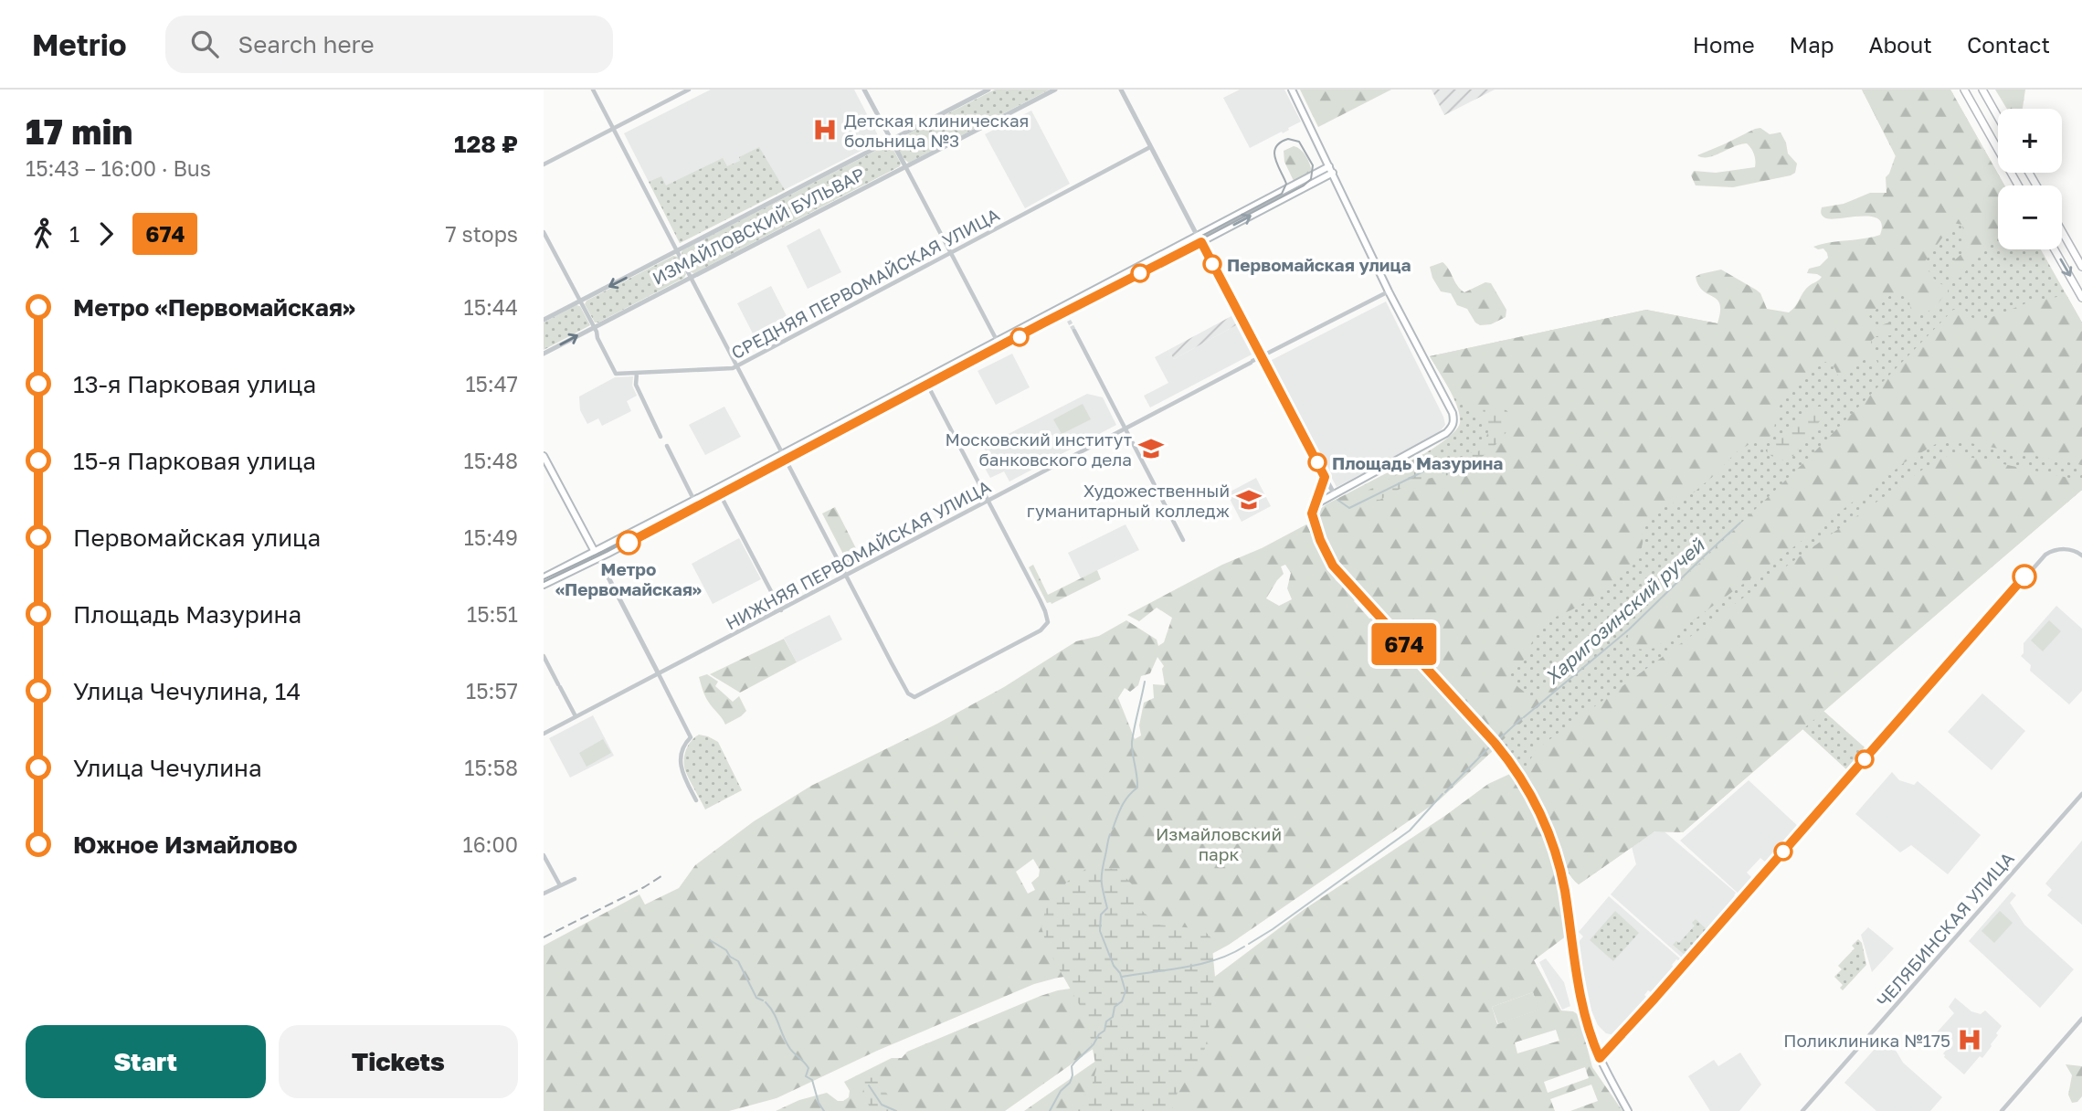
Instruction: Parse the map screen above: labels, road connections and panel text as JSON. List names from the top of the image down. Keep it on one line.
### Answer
{"streets":{"street":["ИЗМАЙЛОВСКИЙ БУЛЬВАР","СРЕДНЯЯ ПЕРВОМАЙСКАЯ УЛИЦА","НИЖНЯЯ ПЕРВОМАЙСКАЯ УЛИЦА","ЧЕЛЯБИНСКАЯ УЛИЦА"]},"crossings":[["ИЗМАЙЛОВСКИЙ БУЛЬВАР","СРЕДНЯЯ ПЕРВОМАЙСКАЯ УЛИЦА"]],"water":["Харигозинский ручей"],"parks":["Измайловский парк"],"places":{"hospital":["Детская клиническая больница №3","Поликлиника №175"],"other":["Первомайская улица","Площадь Мазурина","Метро «Первомайская»"],"school or university":["Московский институт банковского дела","Художественный гуманитарный колледж"]},"lines":["bus line 674"],"page":{"header":"Metrio","search":"Search here","nav":["Home","Map","About","Contact"],"heading":["17 min","15:43 – 16:00 · Bus","128 ₽"],"on_map":"674","map_buttons":["+","−"],"legs":["1","674","7 stops"],"list":[{"name":"Метро «Первомайская»","value":"15:44"},{"name":"13-я Парковая улица","value":"15:47"},{"name":"15-я Парковая улица","value":"15:48"},{"name":"Первомайская улица","value":"15:49"},{"name":"Площадь Мазурина","value":"15:51"},{"name":"Улица Чечулина, 14","value":"15:57"},{"name":"Улица Чечулина","value":"15:58"},{"name":"Южное Измайлово","value":"16:00"}],"buttons":["Start","Tickets"]}}
